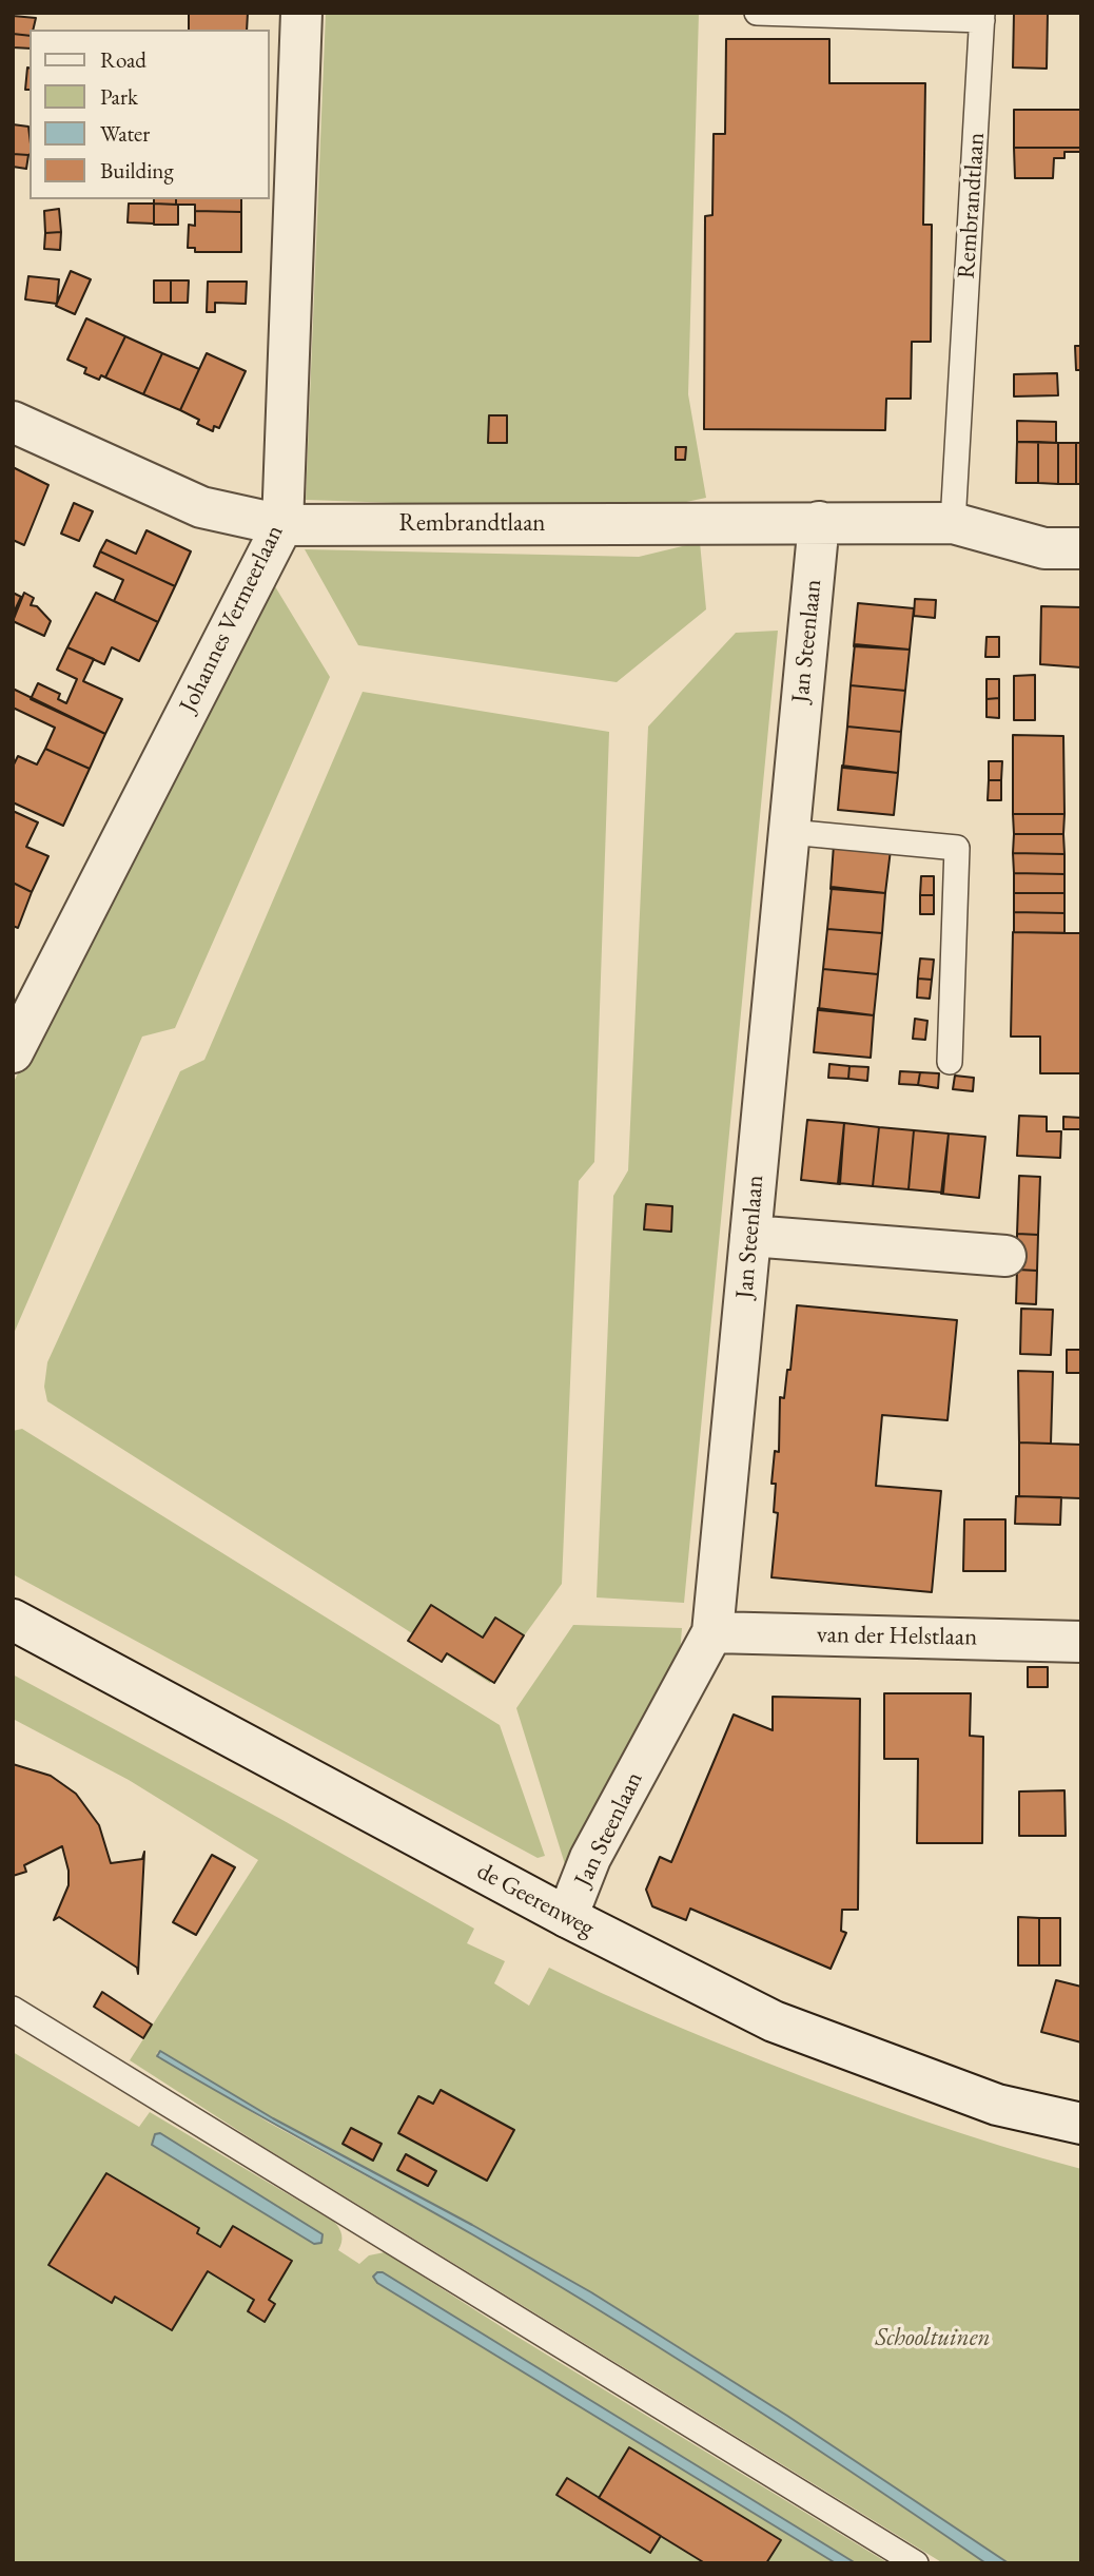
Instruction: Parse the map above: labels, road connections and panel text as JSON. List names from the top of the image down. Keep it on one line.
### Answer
{"streets":{"street":["Rembrandtlaan","Johannes Vermeerlaan","Jan Steenlaan","van der Helstlaan","de Geerenweg"]},"crossings":[["Rembrandtlaan","Johannes Vermeerlaan"],["Rembrandtlaan","Jan Steenlaan"],["Jan Steenlaan","van der Helstlaan"],["Jan Steenlaan","de Geerenweg"]],"parks":["Schooltuinen"],"legend":["Road","Park","Water","Building"]}
